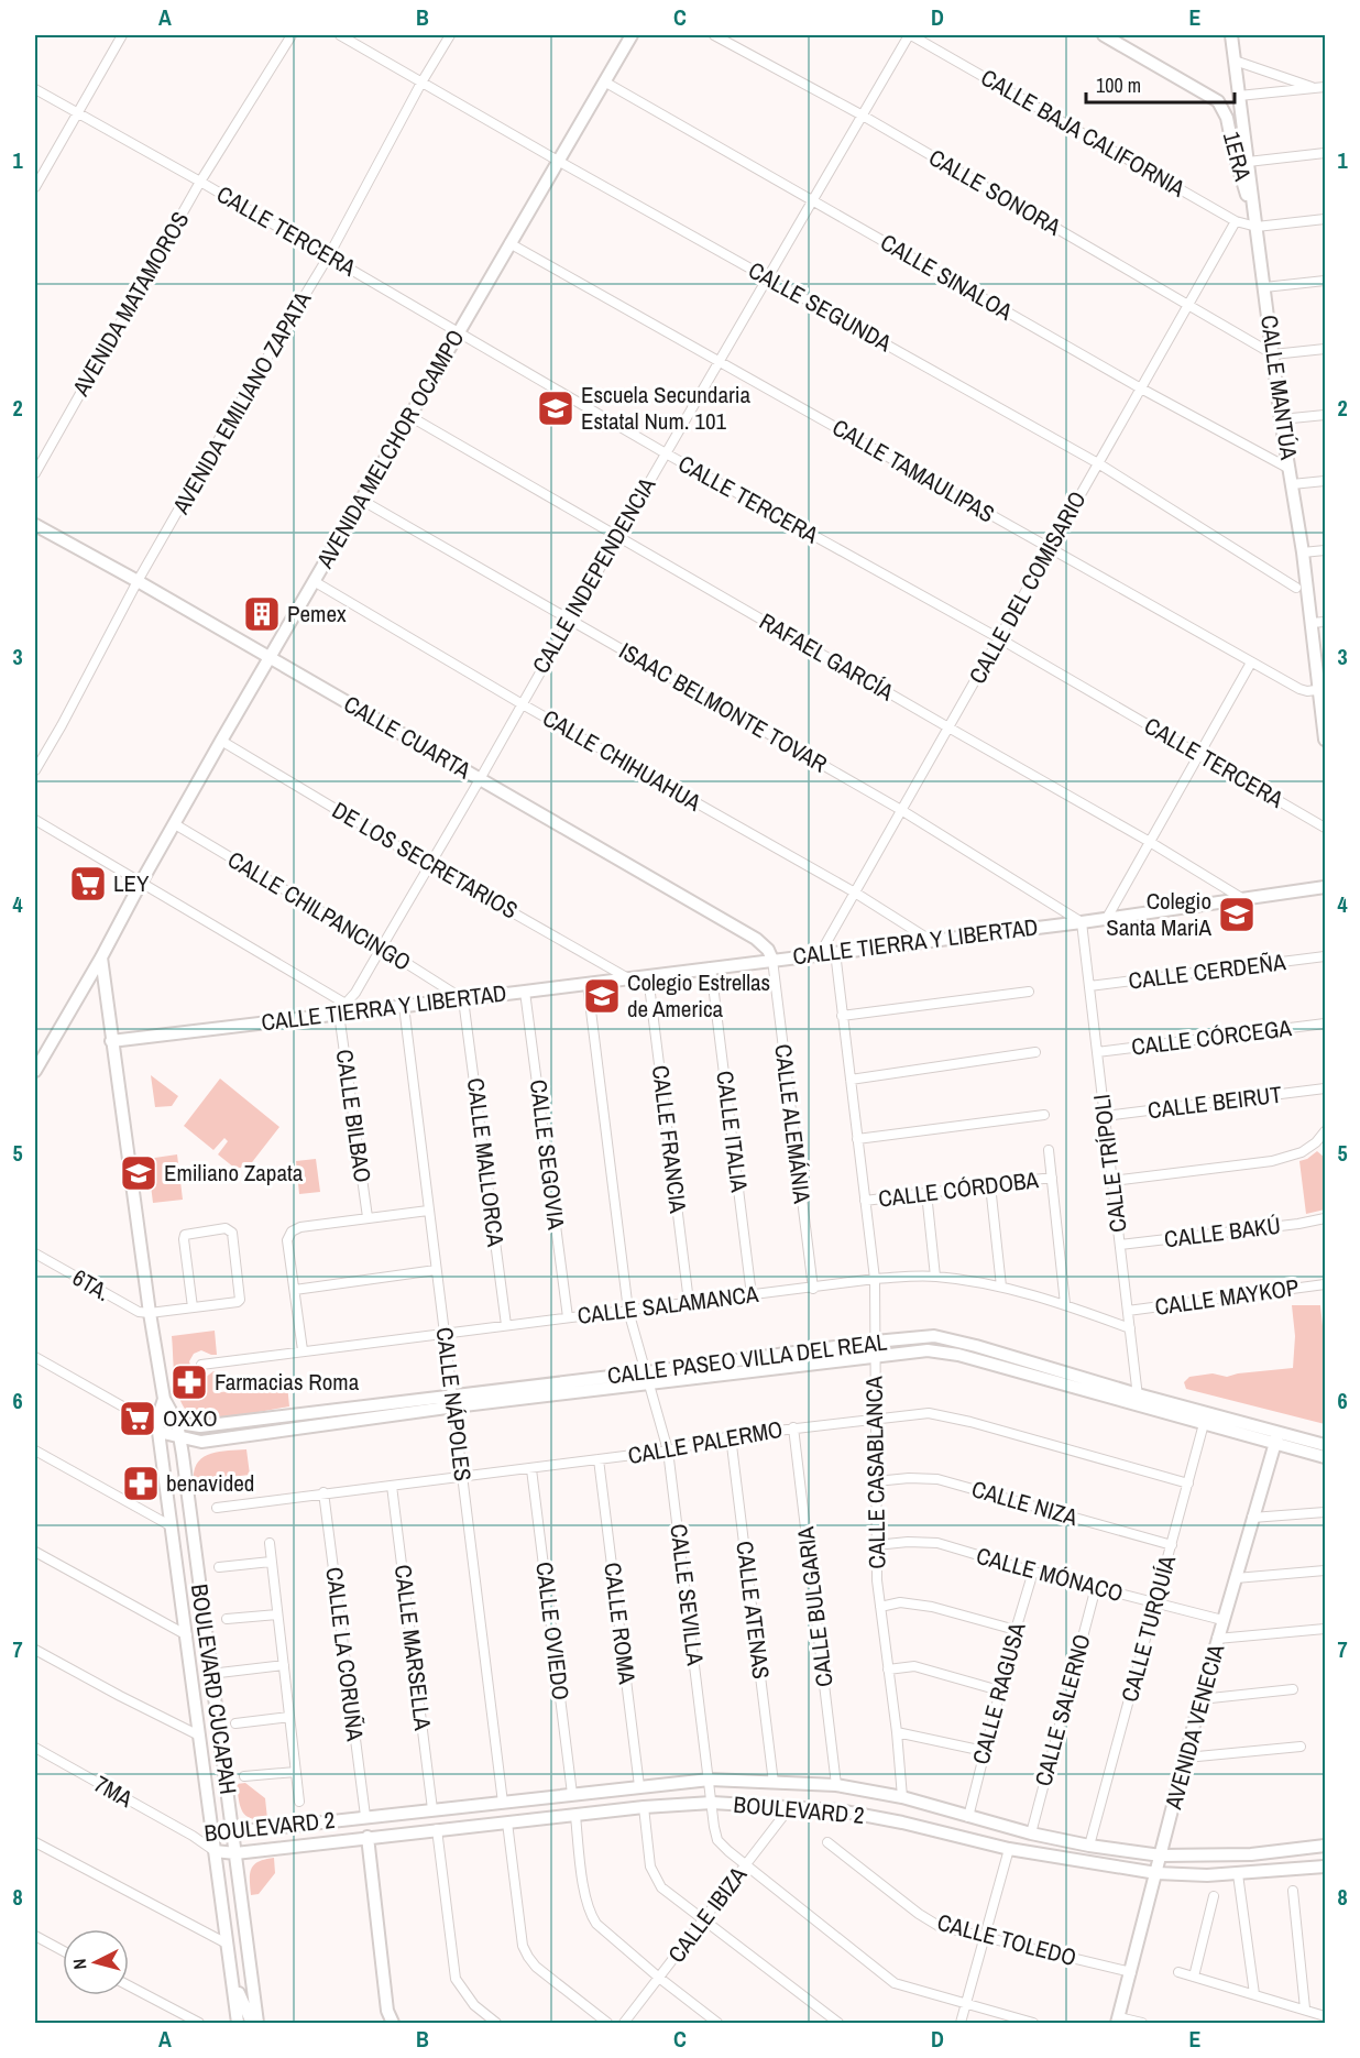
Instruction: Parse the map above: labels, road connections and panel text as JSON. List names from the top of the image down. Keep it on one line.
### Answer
{"streets":{"main road":["1ERA","CALLE MANTÚA","AVENIDA MELCHOR OCAMPO","CALLE CUARTA","CALLE TIERRA Y LIBERTAD","CALLE PASEO VILLA DEL REAL","BOULEVARD CUCAPAH","AVENIDA VENECIA","BOULEVARD 2"],"street":["CALLE BAJA CALIFORNIA","CALLE SONORA","CALLE TERCERA","CALLE SINALOA","AVENIDA MATAMOROS","CALLE SEGUNDA","AVENIDA EMILIANO ZAPATA","CALLE TAMAULIPAS","CALLE INDEPENDENCIA","CALLE DEL COMISARIO","RAFAEL GARCÍA","ISAAC BELMONTE TOVAR","CALLE CHIHUAHUA","DE LOS SECRETARIOS","CALLE CHILPANCINGO","CALLE CERDEÑA","CALLE CÓRCEGA","CALLE BEIRUT","CALLE BILBAO","CALLE ALEMÁNIA","CALLE ITALIA","CALLE FRANCIA","CALLE SEGOVIA","CALLE MALLORCA","CALLE TRÍPOLI","CALLE CÓRDOBA","CALLE BAKÚ","6TA.","CALLE MAYKOP","CALLE SALAMANCA","CALLE NÁPOLES","CALLE PALERMO","CALLE CASABLANCA","CALLE NIZA","CALLE MÓNACO","CALLE SEVILLA","CALLE BULGARIA","CALLE ATENAS","CALLE ROMA","CALLE TURQUÍA","CALLE OVIEDO","CALLE MARSELLA","CALLE LA CORUÑA","CALLE RAGUSA","CALLE SALERNO","7MA","CALLE IBIZA","CALLE TOLEDO"]},"crossings":[["CALLE BAJA CALIFORNIA","1ERA"],["CALLE BAJA CALIFORNIA","CALLE MANTÚA"],["CALLE BAJA CALIFORNIA","CALLE INDEPENDENCIA"],["CALLE BAJA CALIFORNIA","CALLE DEL COMISARIO"],["1ERA","CALLE MANTÚA"],["CALLE SONORA","CALLE MANTÚA"],["CALLE SONORA","CALLE INDEPENDENCIA"],["CALLE SONORA","CALLE DEL COMISARIO"],["CALLE TERCERA","AVENIDA MATAMOROS"],["CALLE TERCERA","AVENIDA EMILIANO ZAPATA"],["CALLE TERCERA","AVENIDA MELCHOR OCAMPO"],["CALLE TERCERA","CALLE INDEPENDENCIA"],["CALLE TERCERA","CALLE DEL COMISARIO"],["CALLE SINALOA","CALLE MANTÚA"],["CALLE SINALOA","AVENIDA MELCHOR OCAMPO"],["CALLE SINALOA","CALLE INDEPENDENCIA"],["CALLE SINALOA","CALLE DEL COMISARIO"],["CALLE SEGUNDA","AVENIDA EMILIANO ZAPATA"],["CALLE SEGUNDA","AVENIDA MELCHOR OCAMPO"],["CALLE SEGUNDA","CALLE INDEPENDENCIA"],["CALLE SEGUNDA","CALLE DEL COMISARIO"],["CALLE MANTÚA","CALLE TAMAULIPAS"],["AVENIDA EMILIANO ZAPATA","CALLE CUARTA"],["AVENIDA MELCHOR OCAMPO","CALLE TAMAULIPAS"],["AVENIDA MELCHOR OCAMPO","RAFAEL GARCÍA"],["AVENIDA MELCHOR OCAMPO","ISAAC BELMONTE TOVAR"],["AVENIDA MELCHOR OCAMPO","CALLE CUARTA"],["AVENIDA MELCHOR OCAMPO","CALLE CHIHUAHUA"],["AVENIDA MELCHOR OCAMPO","DE LOS SECRETARIOS"],["AVENIDA MELCHOR OCAMPO","CALLE CHILPANCINGO"],["AVENIDA MELCHOR OCAMPO","BOULEVARD CUCAPAH"],["CALLE TAMAULIPAS","CALLE INDEPENDENCIA"],["CALLE TAMAULIPAS","CALLE DEL COMISARIO"],["CALLE INDEPENDENCIA","RAFAEL GARCÍA"],["CALLE INDEPENDENCIA","ISAAC BELMONTE TOVAR"],["CALLE INDEPENDENCIA","CALLE CUARTA"],["CALLE INDEPENDENCIA","CALLE CHIHUAHUA"],["CALLE INDEPENDENCIA","DE LOS SECRETARIOS"],["CALLE INDEPENDENCIA","CALLE CHILPANCINGO"],["CALLE INDEPENDENCIA","CALLE TIERRA Y LIBERTAD"],["CALLE INDEPENDENCIA","CALLE BILBAO"],["CALLE DEL COMISARIO","RAFAEL GARCÍA"],["CALLE DEL COMISARIO","ISAAC BELMONTE TOVAR"],["CALLE DEL COMISARIO","CALLE CHIHUAHUA"],["CALLE DEL COMISARIO","CALLE TIERRA Y LIBERTAD"],["RAFAEL GARCÍA","CALLE TIERRA Y LIBERTAD"],["ISAAC BELMONTE TOVAR","CALLE TIERRA Y LIBERTAD"],["ISAAC BELMONTE TOVAR","CALLE TRÍPOLI"],["CALLE CUARTA","CALLE TIERRA Y LIBERTAD"],["CALLE CUARTA","CALLE ALEMÁNIA"],["CALLE CHIHUAHUA","CALLE TIERRA Y LIBERTAD"],["DE LOS SECRETARIOS","CALLE TIERRA Y LIBERTAD"],["CALLE CHILPANCINGO","CALLE TIERRA Y LIBERTAD"],["CALLE CHILPANCINGO","CALLE MALLORCA"],["CALLE TIERRA Y LIBERTAD","CALLE BILBAO"],["CALLE TIERRA Y LIBERTAD","CALLE ALEMÁNIA"],["CALLE TIERRA Y LIBERTAD","CALLE ITALIA"],["CALLE TIERRA Y LIBERTAD","CALLE FRANCIA"],["CALLE TIERRA Y LIBERTAD","CALLE SEGOVIA"],["CALLE TIERRA Y LIBERTAD","CALLE MALLORCA"],["CALLE TIERRA Y LIBERTAD","CALLE TRÍPOLI"],["CALLE TIERRA Y LIBERTAD","CALLE NÁPOLES"],["CALLE TIERRA Y LIBERTAD","CALLE CASABLANCA"],["CALLE TIERRA Y LIBERTAD","CALLE SEVILLA"],["CALLE TIERRA Y LIBERTAD","BOULEVARD CUCAPAH"],["CALLE CERDEÑA","CALLE TRÍPOLI"],["CALLE CÓRCEGA","CALLE TRÍPOLI"],["CALLE BEIRUT","CALLE TRÍPOLI"],["CALLE ALEMÁNIA","CALLE SALAMANCA"],["CALLE ITALIA","CALLE SALAMANCA"],["CALLE FRANCIA","CALLE SALAMANCA"],["CALLE SEGOVIA","CALLE SALAMANCA"],["CALLE MALLORCA","CALLE SALAMANCA"],["CALLE TRÍPOLI","CALLE BAKÚ"],["CALLE TRÍPOLI","CALLE MAYKOP"],["CALLE TRÍPOLI","CALLE SALAMANCA"],["CALLE TRÍPOLI","CALLE PASEO VILLA DEL REAL"],["CALLE CÓRDOBA","CALLE CASABLANCA"],["6TA.","BOULEVARD CUCAPAH"],["CALLE SALAMANCA","CALLE NÁPOLES"],["CALLE SALAMANCA","CALLE CASABLANCA"],["CALLE SALAMANCA","CALLE SEVILLA"],["CALLE PASEO VILLA DEL REAL","CALLE NÁPOLES"],["CALLE PASEO VILLA DEL REAL","CALLE CASABLANCA"],["CALLE PASEO VILLA DEL REAL","CALLE SEVILLA"],["CALLE PASEO VILLA DEL REAL","CALLE TURQUÍA"],["CALLE PASEO VILLA DEL REAL","BOULEVARD CUCAPAH"],["CALLE PASEO VILLA DEL REAL","AVENIDA VENECIA"],["CALLE NÁPOLES","CALLE PALERMO"],["CALLE NÁPOLES","BOULEVARD 2"],["CALLE PALERMO","CALLE CASABLANCA"],["CALLE PALERMO","CALLE SEVILLA"],["CALLE PALERMO","CALLE BULGARIA"],["CALLE PALERMO","CALLE ATENAS"],["CALLE PALERMO","CALLE ROMA"],["CALLE PALERMO","CALLE TURQUÍA"],["CALLE PALERMO","CALLE OVIEDO"],["CALLE PALERMO","CALLE MARSELLA"],["CALLE PALERMO","CALLE LA CORUÑA"],["CALLE CASABLANCA","CALLE NIZA"],["CALLE CASABLANCA","CALLE MÓNACO"],["CALLE CASABLANCA","BOULEVARD 2"],["CALLE NIZA","CALLE TURQUÍA"],["CALLE MÓNACO","CALLE TURQUÍA"],["CALLE MÓNACO","CALLE RAGUSA"],["CALLE MÓNACO","CALLE SALERNO"],["CALLE MÓNACO","AVENIDA VENECIA"],["CALLE SEVILLA","BOULEVARD 2"],["CALLE SEVILLA","CALLE IBIZA"],["CALLE BULGARIA","BOULEVARD 2"],["CALLE ATENAS","BOULEVARD 2"],["CALLE ROMA","BOULEVARD 2"],["CALLE TURQUÍA","BOULEVARD 2"],["CALLE OVIEDO","BOULEVARD 2"],["CALLE MARSELLA","BOULEVARD 2"],["CALLE LA CORUÑA","BOULEVARD 2"],["BOULEVARD CUCAPAH","BOULEVARD 2"],["CALLE RAGUSA","BOULEVARD 2"],["CALLE SALERNO","BOULEVARD 2"],["AVENIDA VENECIA","BOULEVARD 2"],["AVENIDA VENECIA","CALLE TOLEDO"],["7MA","BOULEVARD 2"],["BOULEVARD 2","CALLE IBIZA"]],"places":{"school or university":["Escuela Secundaria Estatal Num. 101","Colegio Santa MariA","Colegio Estrellas de America","Emiliano Zapata"],"building":["Pemex"],"supermarket":["LEY","OXXO"],"pharmacy":["Farmacias Roma","benavided"]},"scale_bar":"100 m","north":"left","grid":{"columns":["A","B","C","D","E"],"rows":["1","2","3","4","5","6","7","8"]}}
